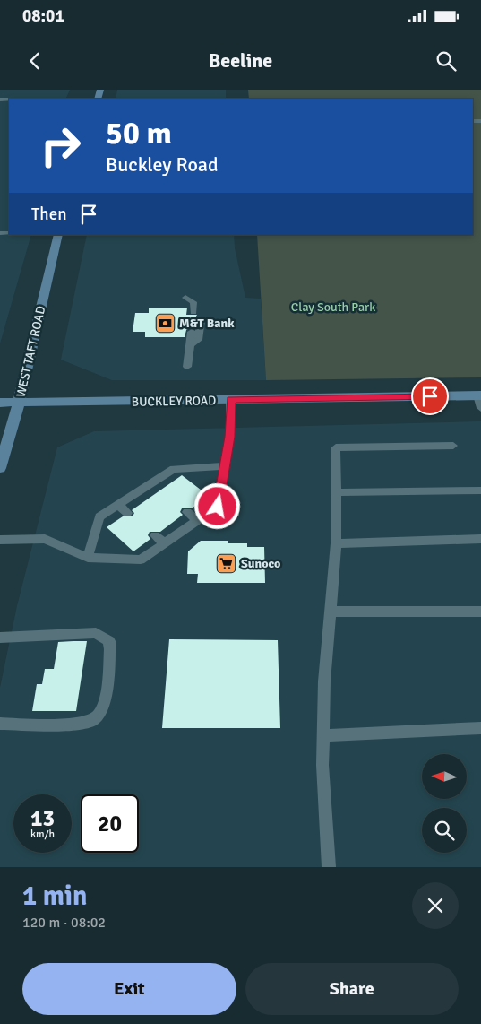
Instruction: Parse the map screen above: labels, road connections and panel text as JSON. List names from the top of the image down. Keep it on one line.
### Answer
{"streets":{"street":["WEST TAFT ROAD","BUCKLEY ROAD"]},"crossings":[["WEST TAFT ROAD","BUCKLEY ROAD"]],"parks":["Clay South Park"],"places":{"bank":["M&T Bank"],"supermarket":["Sunoco"]},"north":"left","page":{"status":"08:01","header":"Beeline","turn":["50 m","Buckley Road"],"then":"Then","speed":"13 km/h","limit":"20","heading":["1 min","120 m · 08:02"],"buttons":["Exit","Share"]}}
